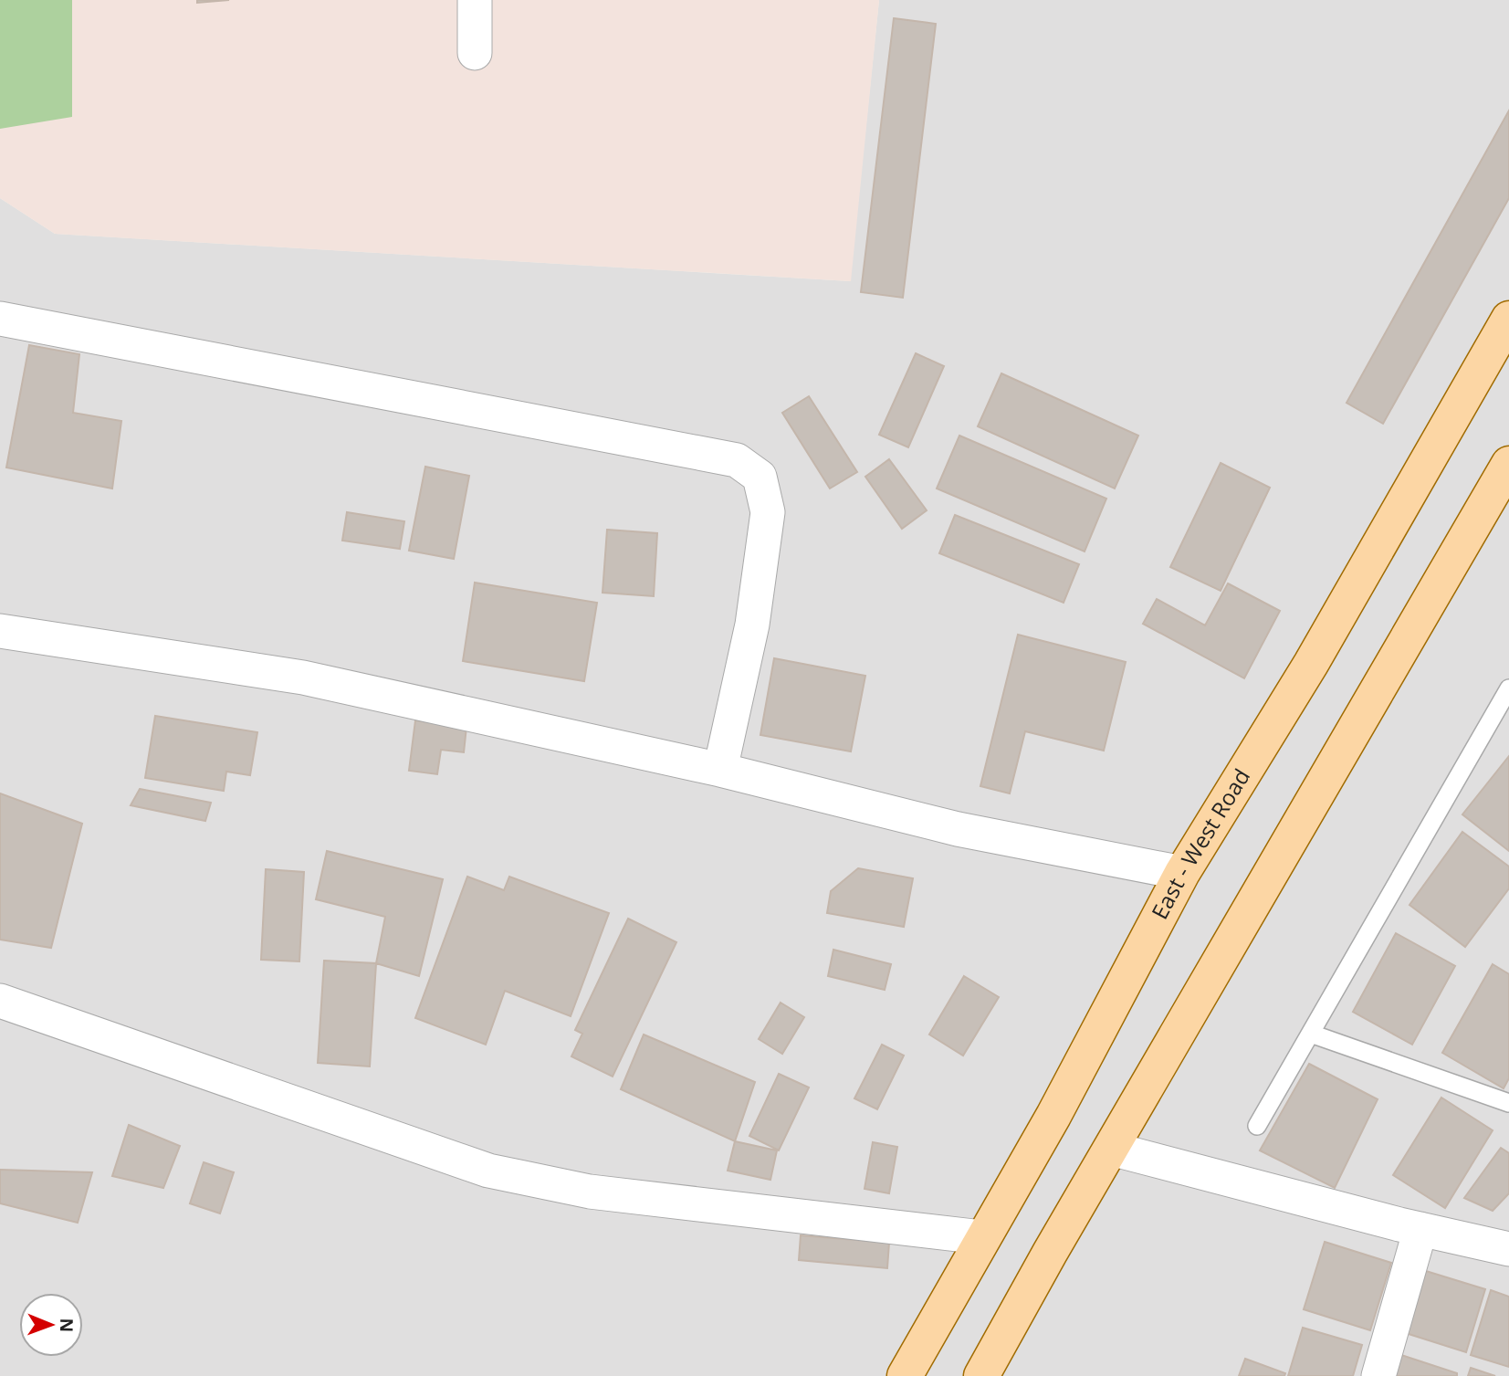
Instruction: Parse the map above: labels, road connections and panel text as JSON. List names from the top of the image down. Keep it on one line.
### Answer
{"streets":{"main road":["East - West Road"]},"north":"right"}
